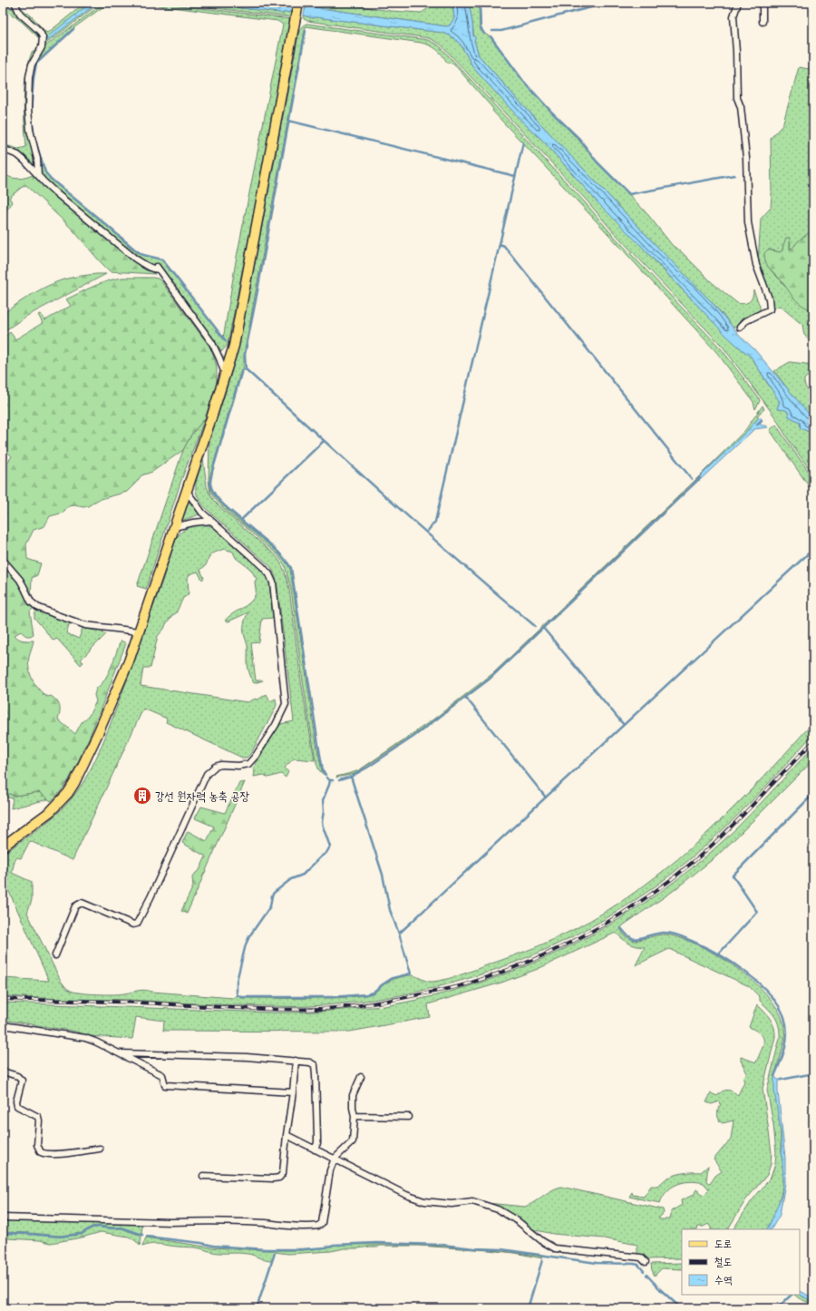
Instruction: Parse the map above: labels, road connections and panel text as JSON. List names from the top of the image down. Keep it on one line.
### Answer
{"places":{"building":["강선 원자력 농축 공장"]},"legend":["도로","철도","수역"]}
